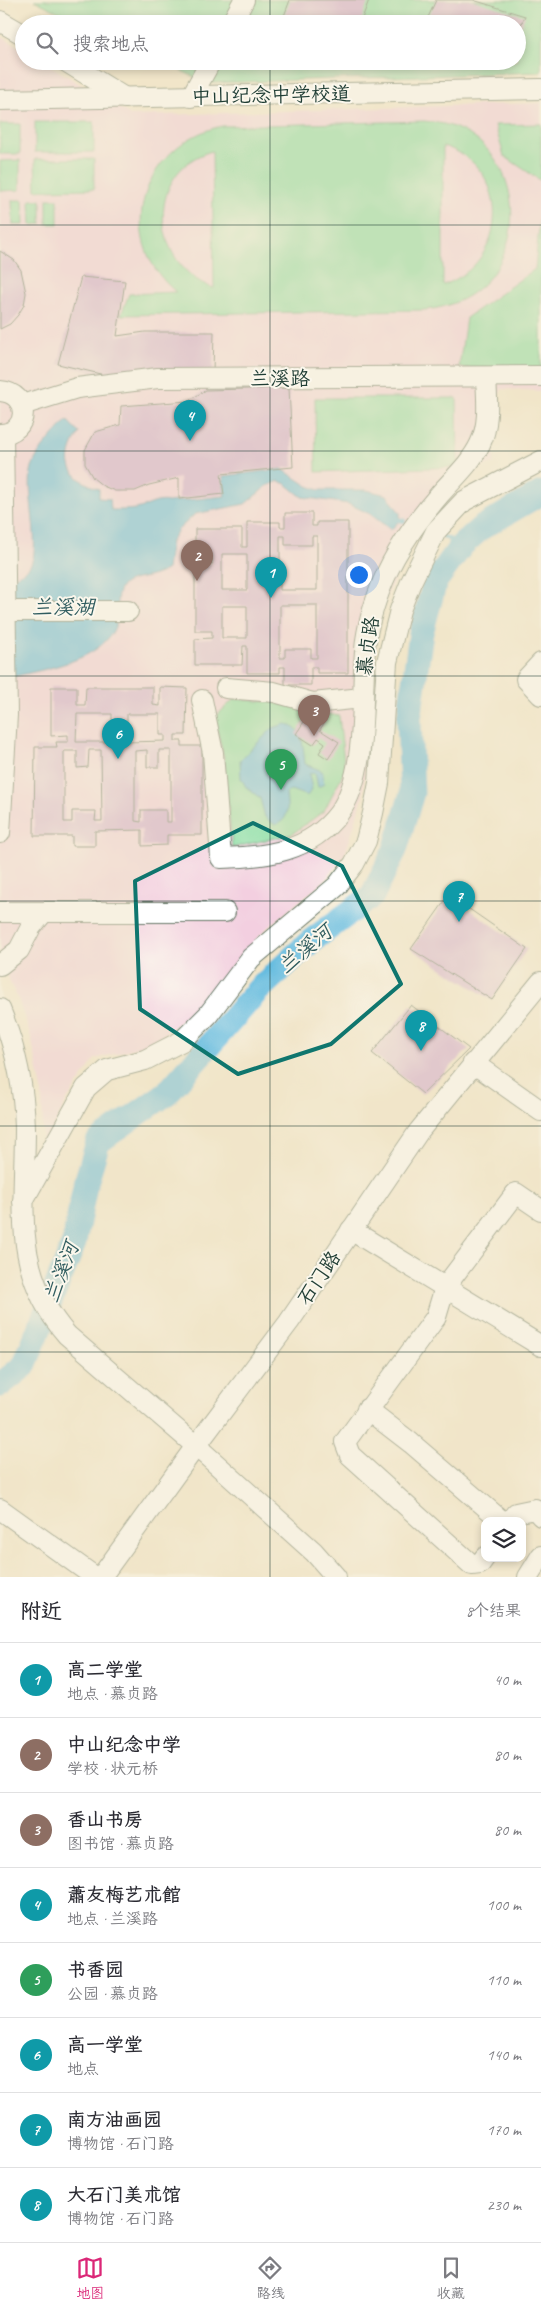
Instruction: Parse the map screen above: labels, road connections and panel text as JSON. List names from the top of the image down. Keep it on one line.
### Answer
{"streets":{"street":["中山纪念中学校道","兰溪路","慕贞路","石门路"]},"crossings":[["兰溪路","慕贞路"]],"water":["兰溪湖","兰溪河"],"page":{"search":"搜索地点","pins":["4","2","1","3","6","5","7","8"],"heading":["附近","8个结果"],"list":[{"mark":"1","name":"高二学堂","note":"地点 · 慕贞路","value":"40 m"},{"mark":"2","name":"中山纪念中学","note":"学校 · 状元桥","value":"80 m"},{"mark":"3","name":"香山书房","note":"图书馆 · 慕贞路","value":"80 m"},{"mark":"4","name":"蕭友梅艺术館","note":"地点 · 兰溪路","value":"100 m"},{"mark":"5","name":"书香园","note":"公园 · 慕贞路","value":"110 m"},{"mark":"6","name":"高一学堂","note":"地点","value":"140 m"},{"mark":"7","name":"南方油画园","note":"博物馆 · 石门路","value":"170 m"},{"mark":"8","name":"大石门美术馆","note":"博物馆 · 石门路","value":"230 m"}],"nav":["地图","路线","收藏"]}}
